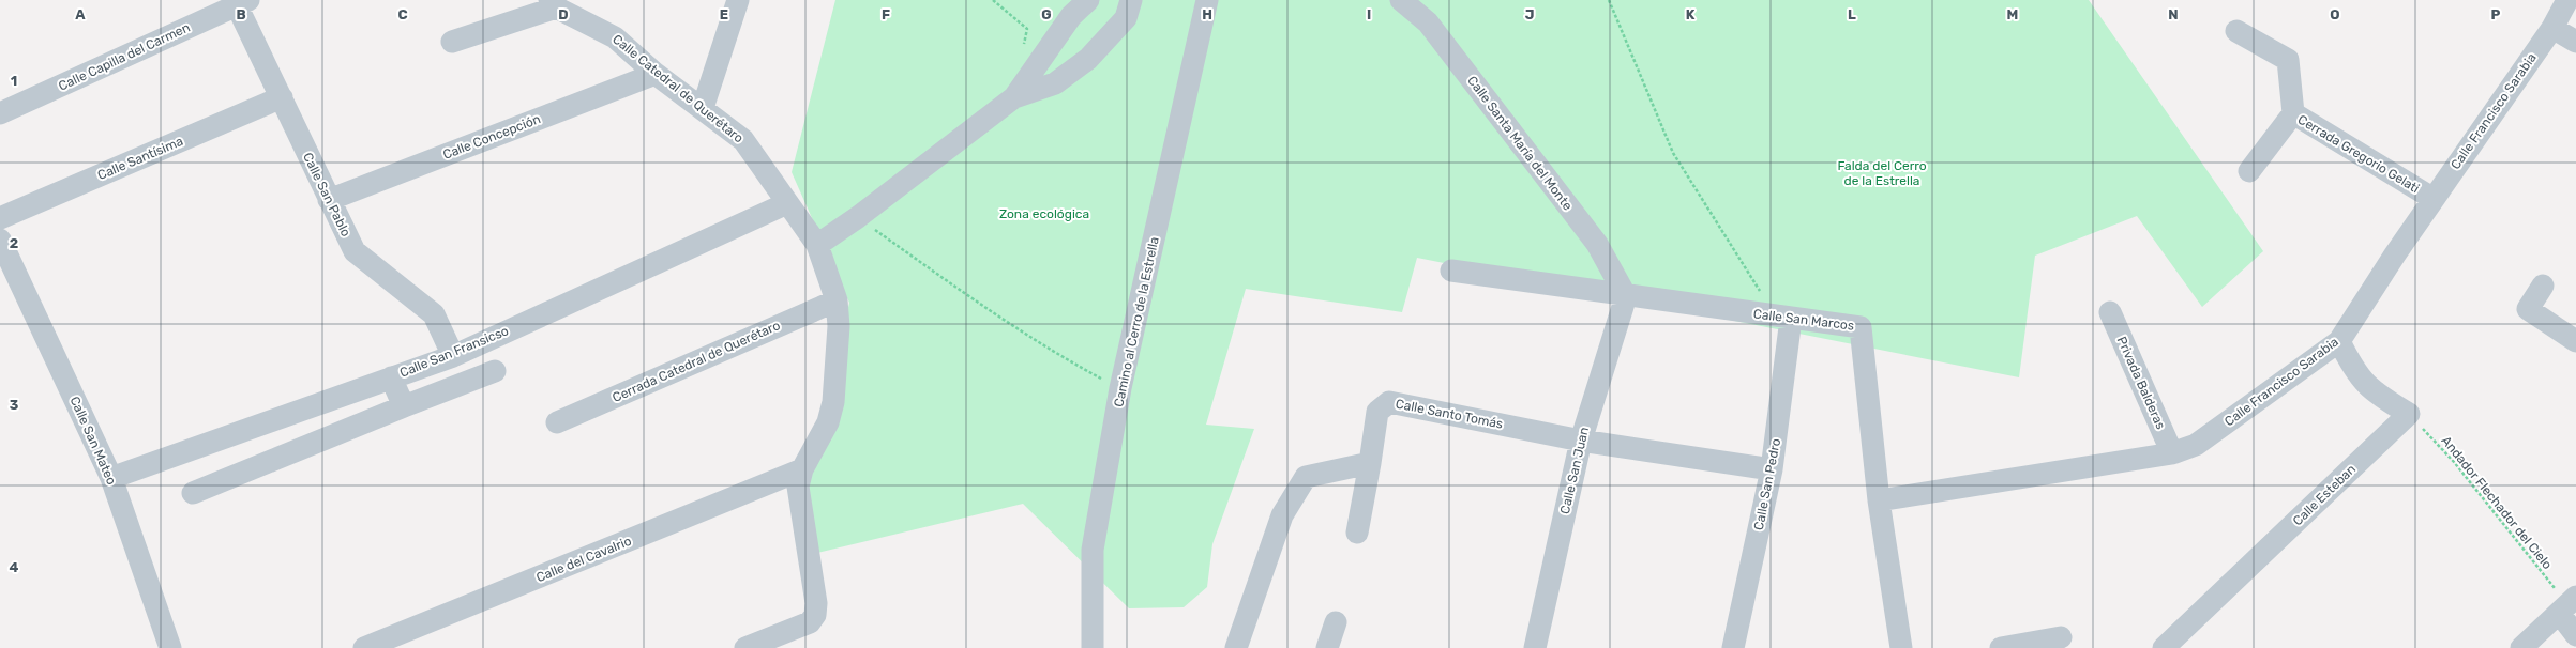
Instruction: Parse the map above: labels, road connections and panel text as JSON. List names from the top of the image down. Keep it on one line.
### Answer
{"streets":{"street":["Calle Capilla del Carmen","Calle Catedral de Querétaro","Calle Francisco Sarabia","Calle Concepción","Calle Santa María del Monte","Cerrada Gregorio Gelati","Calle Santísima","Calle San Pablo","Calle San Marcos","Camino al Cerro de la Estrella","Calle San Fransicso","Cerrada Catedral de Querétaro","Privada Balderas","Calle Santo Tomás","Calle San Mateo","Calle San Juan","Calle San Pedro","Calle Esteban","Calle del Cavalrio"],"path":["Andador Flechador del Cielo"]},"crossings":[["Calle Capilla del Carmen","Calle San Pablo"],["Calle Catedral de Querétaro","Calle Concepción"],["Calle Catedral de Querétaro","Calle San Fransicso"],["Calle Catedral de Querétaro","Cerrada Catedral de Querétaro"],["Calle Catedral de Querétaro","Calle del Cavalrio"],["Calle Francisco Sarabia","Cerrada Gregorio Gelati"],["Calle Francisco Sarabia","Calle San Marcos"],["Calle Francisco Sarabia","Privada Balderas"],["Calle Concepción","Calle San Pablo"],["Calle Santa María del Monte","Calle San Marcos"],["Calle Santa María del Monte","Calle San Juan"],["Calle Santísima","Calle San Pablo"],["Calle San Pablo","Calle San Fransicso"],["Calle San Marcos","Calle San Juan"],["Calle San Marcos","Calle San Pedro"],["Calle San Fransicso","Calle San Mateo"],["Calle Santo Tomás","Calle San Juan"],["Calle Santo Tomás","Calle San Pedro"],["Calle Esteban","Andador Flechador del Cielo"]],"parks":["Falda del Cerro de la Estrella","Zona ecológica"],"grid":{"columns":["A","B","C","D","E","F","G","H","I","J","K","L","M","N","O","P"],"rows":["1","2","3","4"]}}
